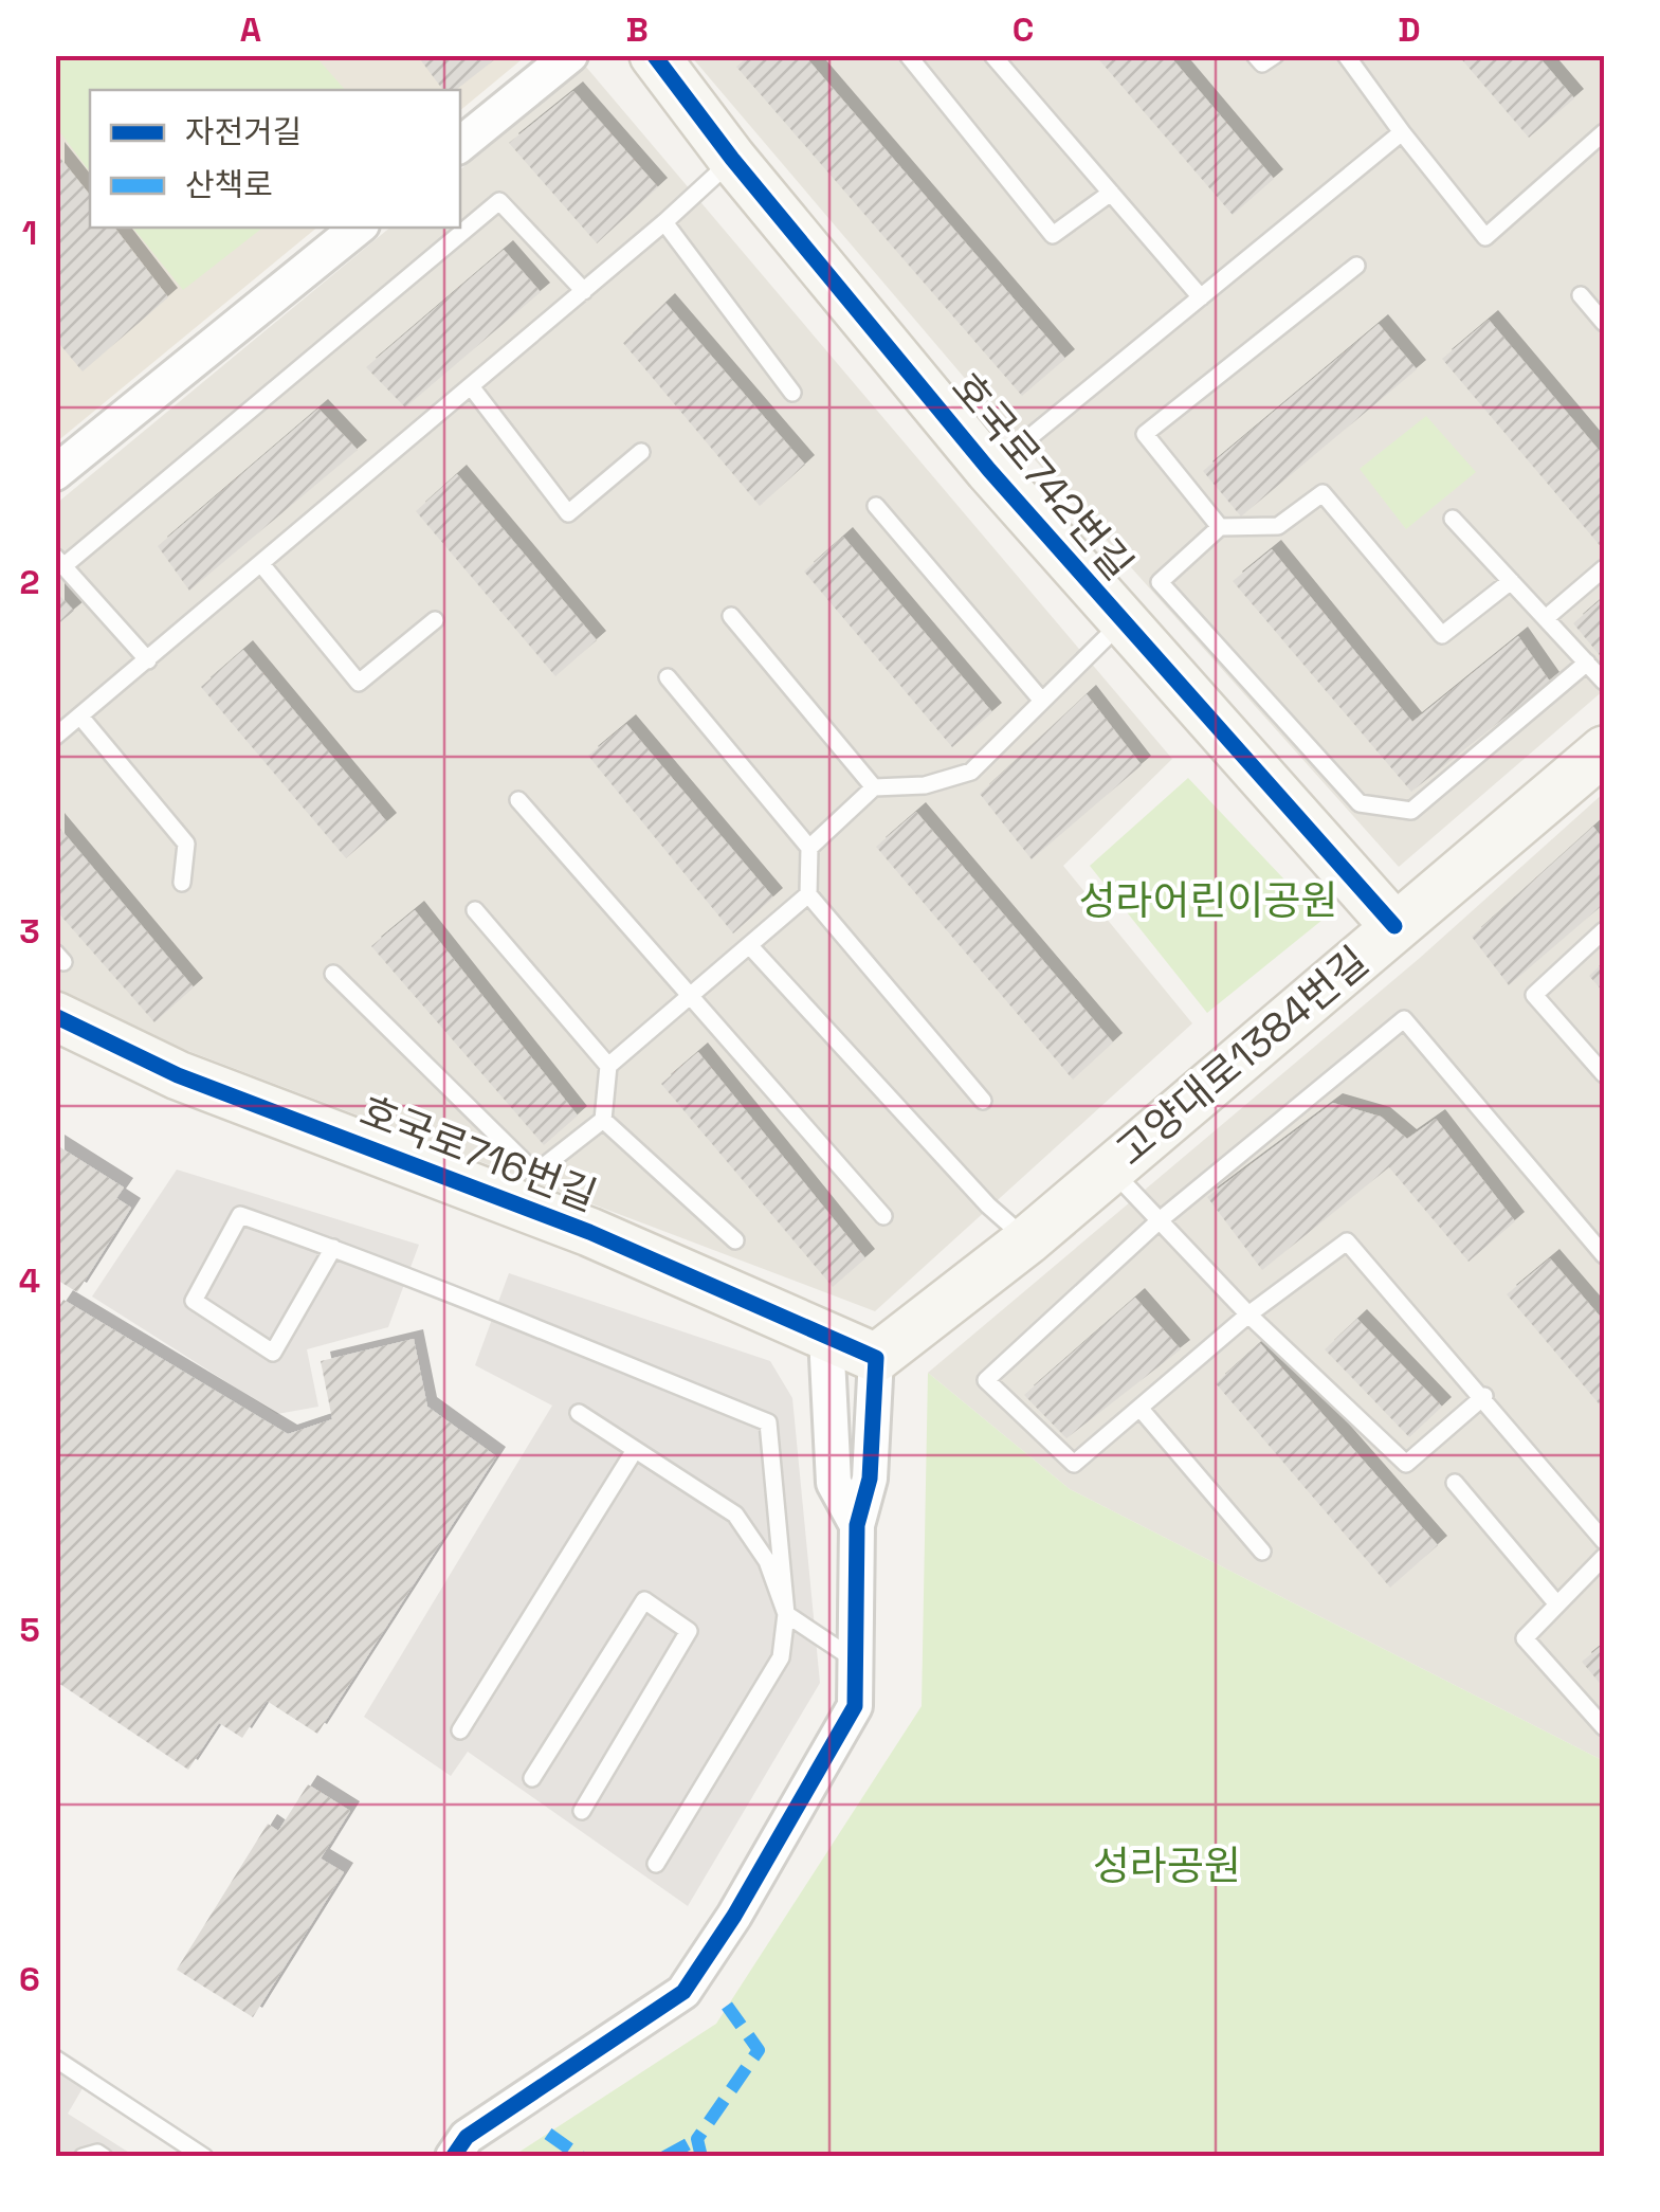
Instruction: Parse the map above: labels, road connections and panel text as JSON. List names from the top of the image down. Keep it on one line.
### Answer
{"streets":{"street":["호국로742번길","고양대로1384번길","호국로716번길"]},"crossings":[["호국로742번길","고양대로1384번길"],["고양대로1384번길","호국로716번길"]],"parks":["성라어린이공원","성라공원"],"legend":["자전거길","산책로"],"grid":{"columns":["A","B","C","D"],"rows":["1","2","3","4","5","6"]}}
